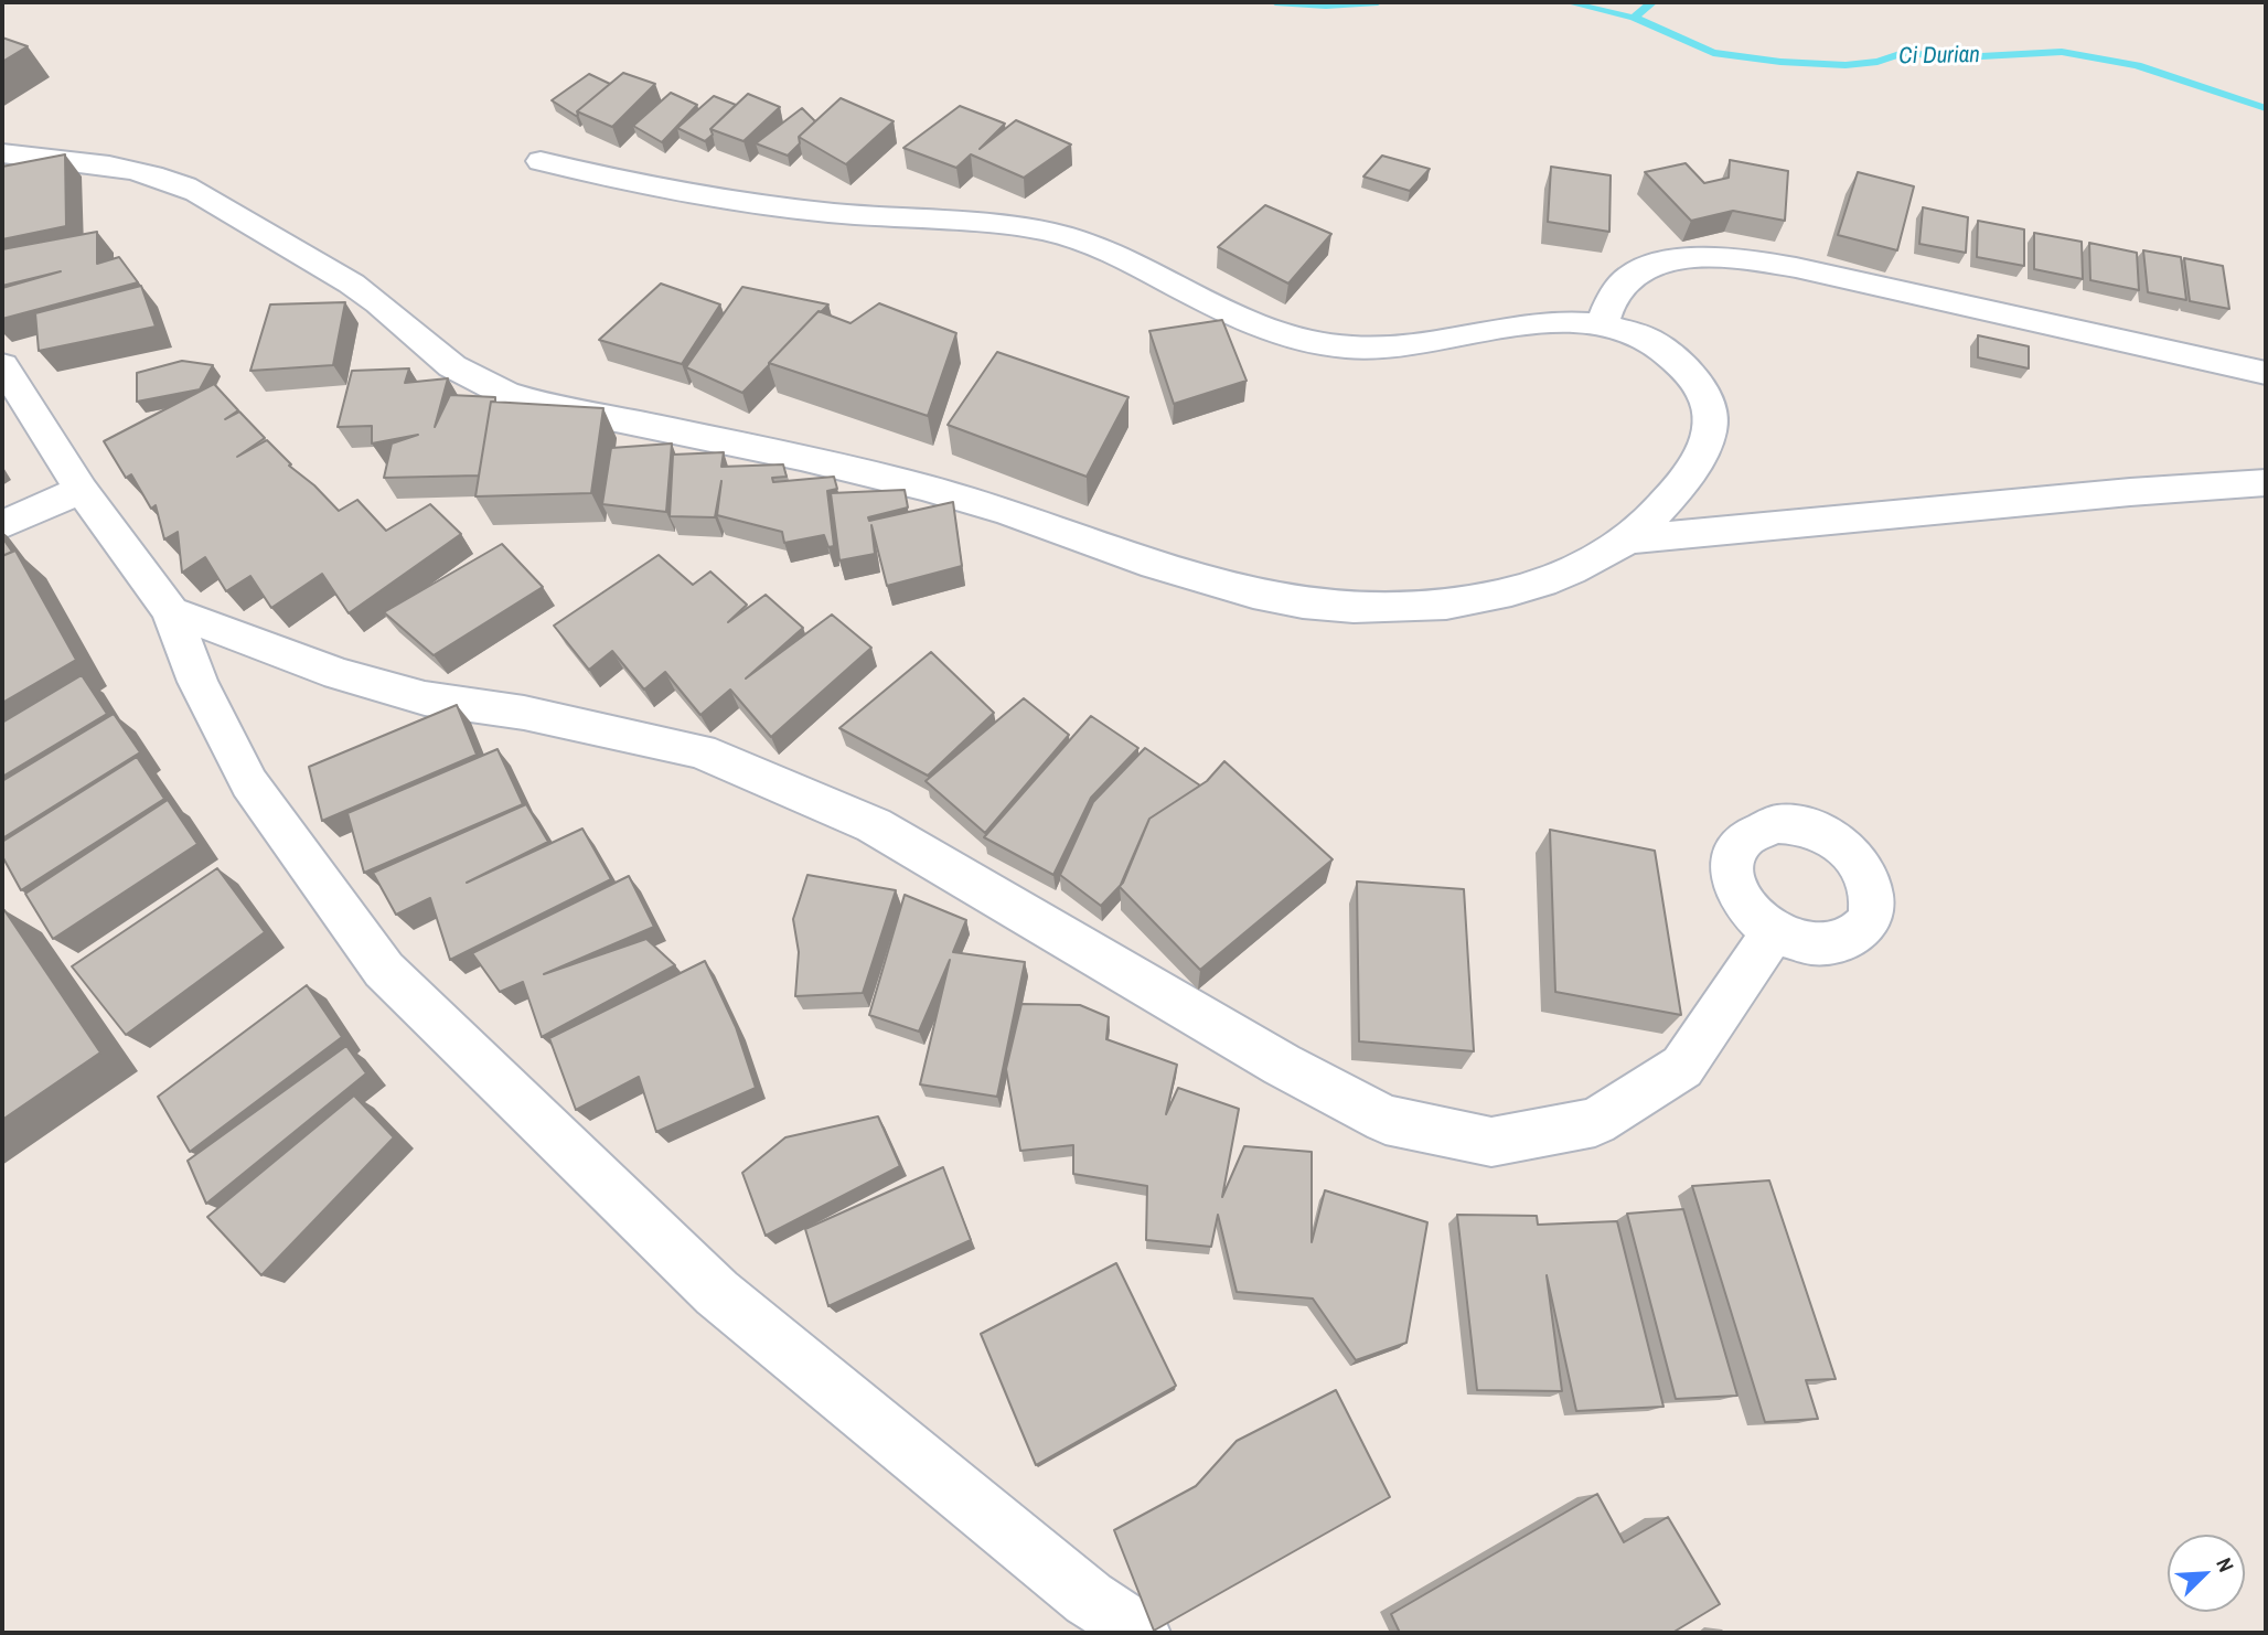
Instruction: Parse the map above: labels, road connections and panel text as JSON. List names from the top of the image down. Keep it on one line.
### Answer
{"water":["Ci Durian"],"north":"top right"}
